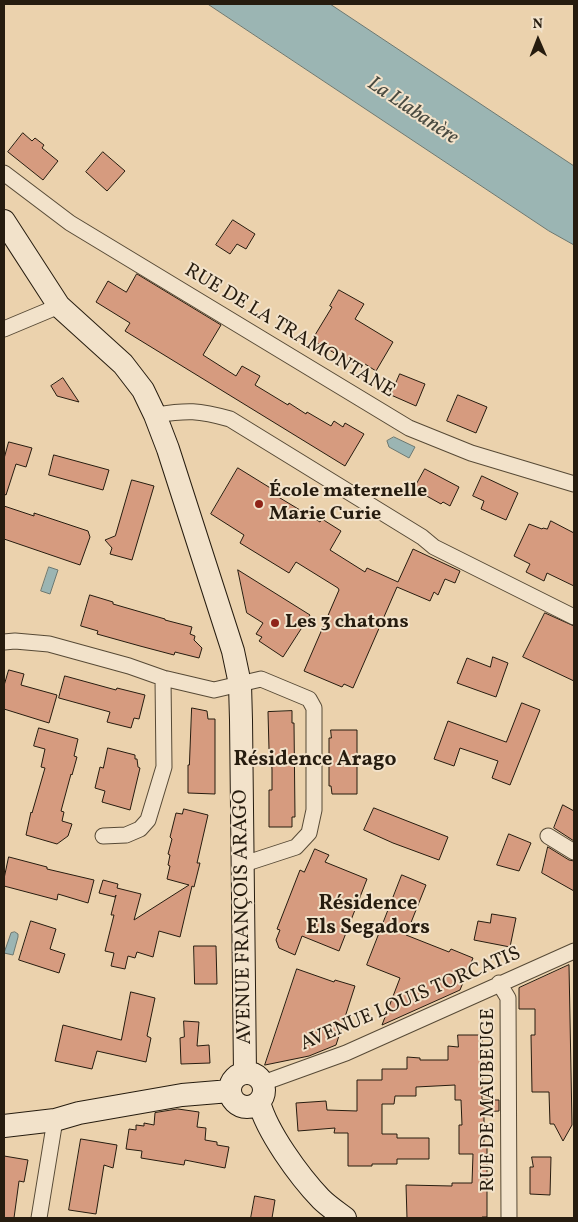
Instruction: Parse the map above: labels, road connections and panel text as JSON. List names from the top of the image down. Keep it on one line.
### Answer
{"streets":{"main road":["AVENUE FRANÇOIS ARAGO"],"street":["RUE DE LA TRAMONTANE","AVENUE LOUIS TORCATIS","RUE DE MAUBEUGE"]},"crossings":[["AVENUE FRANÇOIS ARAGO","AVENUE LOUIS TORCATIS"],["AVENUE LOUIS TORCATIS","RUE DE MAUBEUGE"]],"districts":["Résidence Arago","Résidence Els Segadors"],"water":["La Llabanère"],"places":["École maternelle Marie Curie","Les 3 chatons"],"north":"top"}
